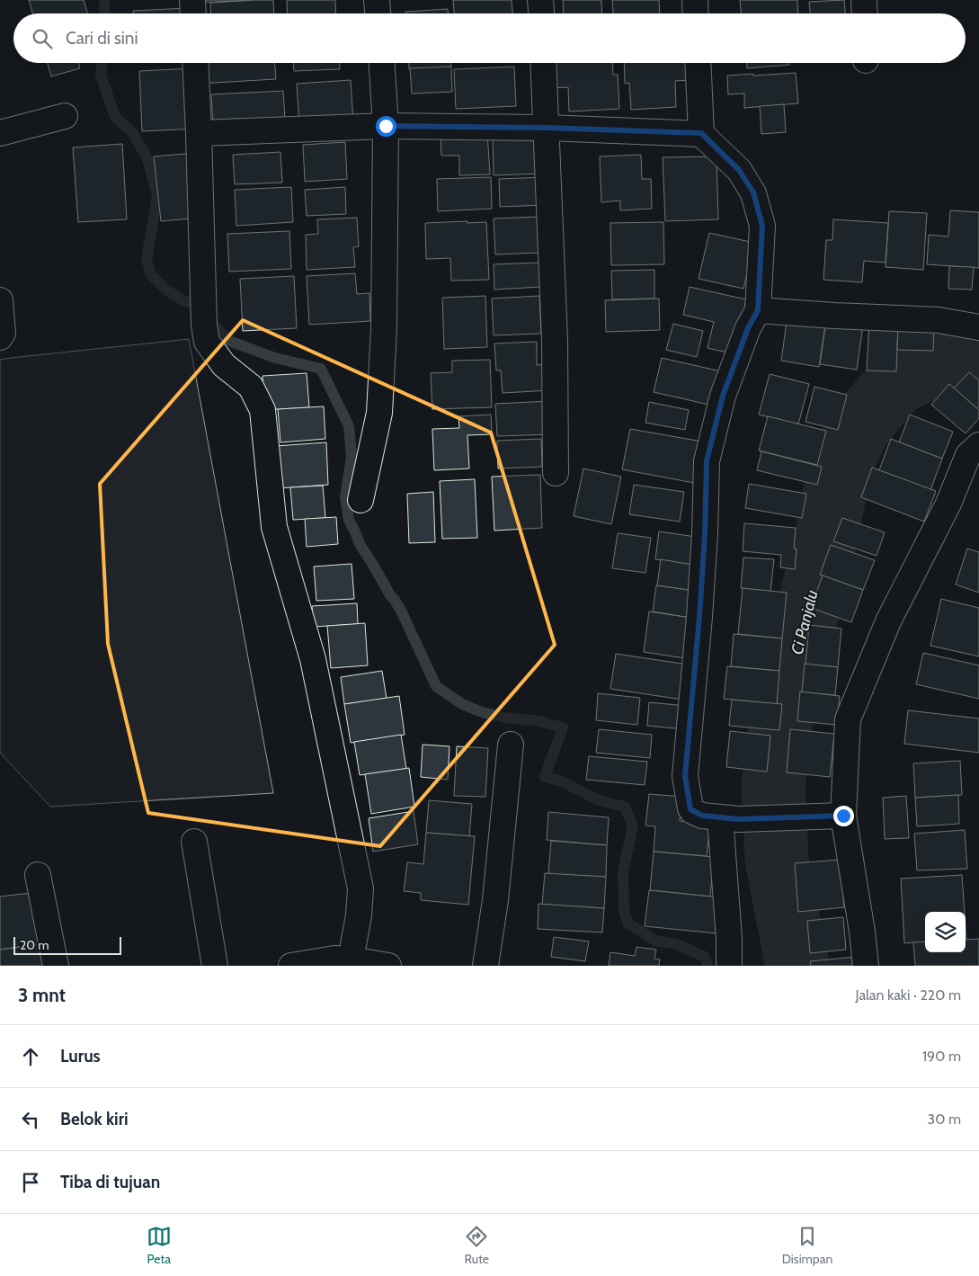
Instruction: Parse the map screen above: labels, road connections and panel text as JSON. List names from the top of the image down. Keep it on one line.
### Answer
{"water":["Ci Panjalu"],"scale_bar":"20 m","page":{"search":"Cari di sini","scale":"20 m","heading":["3 mnt","Jalan kaki · 220 m"],"list":[["Lurus","190 m"],["Belok kiri","30 m"],"Tiba di tujuan"],"nav":["Peta","Rute","Disimpan"]}}
